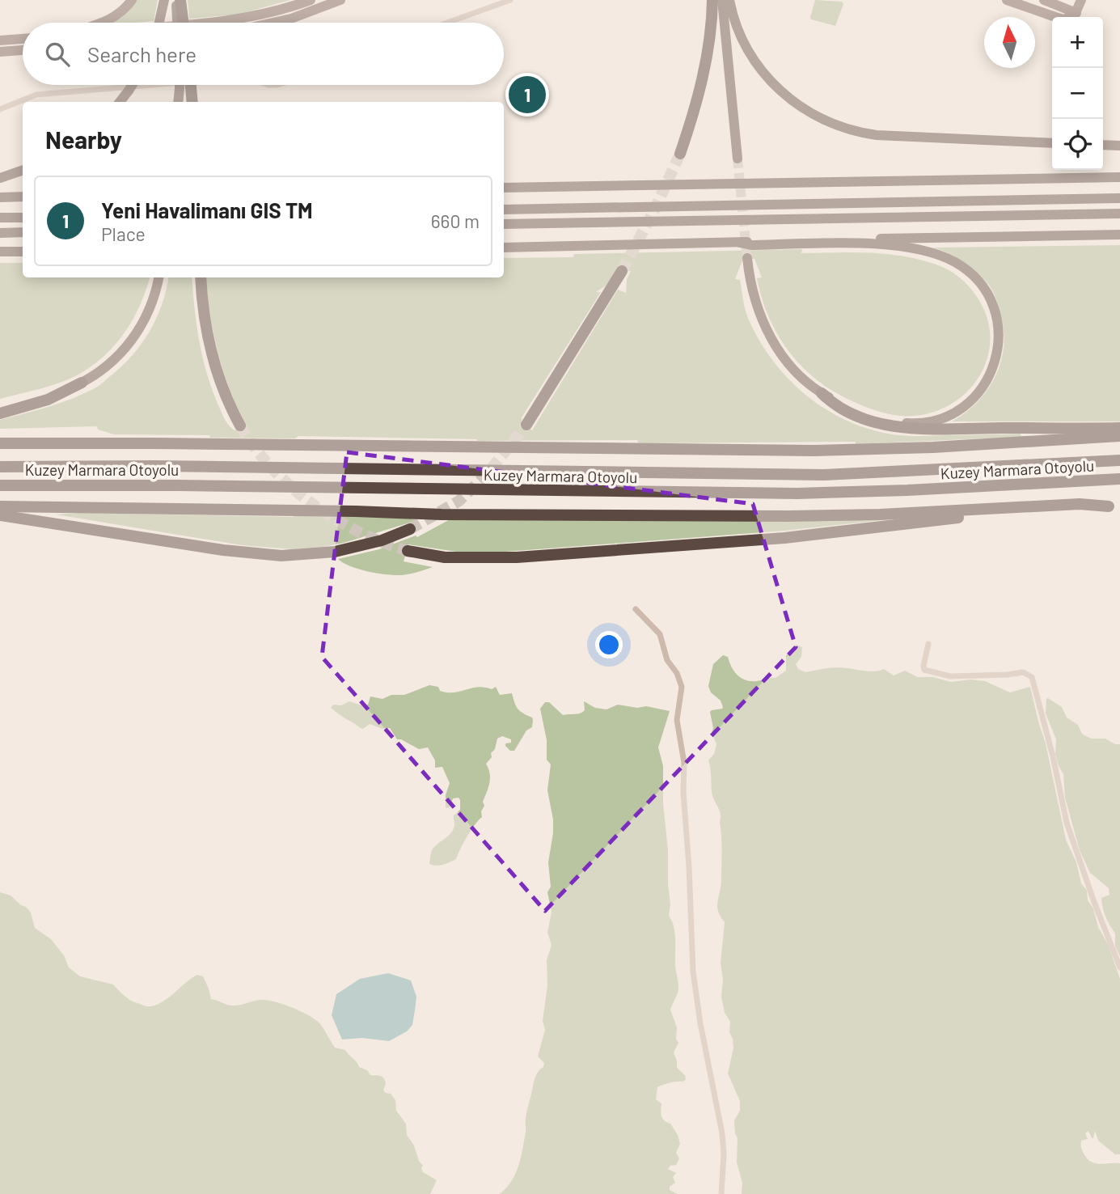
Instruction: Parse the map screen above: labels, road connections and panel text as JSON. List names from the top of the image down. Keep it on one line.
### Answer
{"streets":{"highway":["Kuzey Marmara Otoyolu"]},"north":"top","page":{"map_buttons":["+","−"],"search":"Search here","pins":"1","heading":"Nearby","list":[{"mark":"1","name":"Yeni Havalimanı GIS TM","note":"Place","value":"660 m"}]}}
